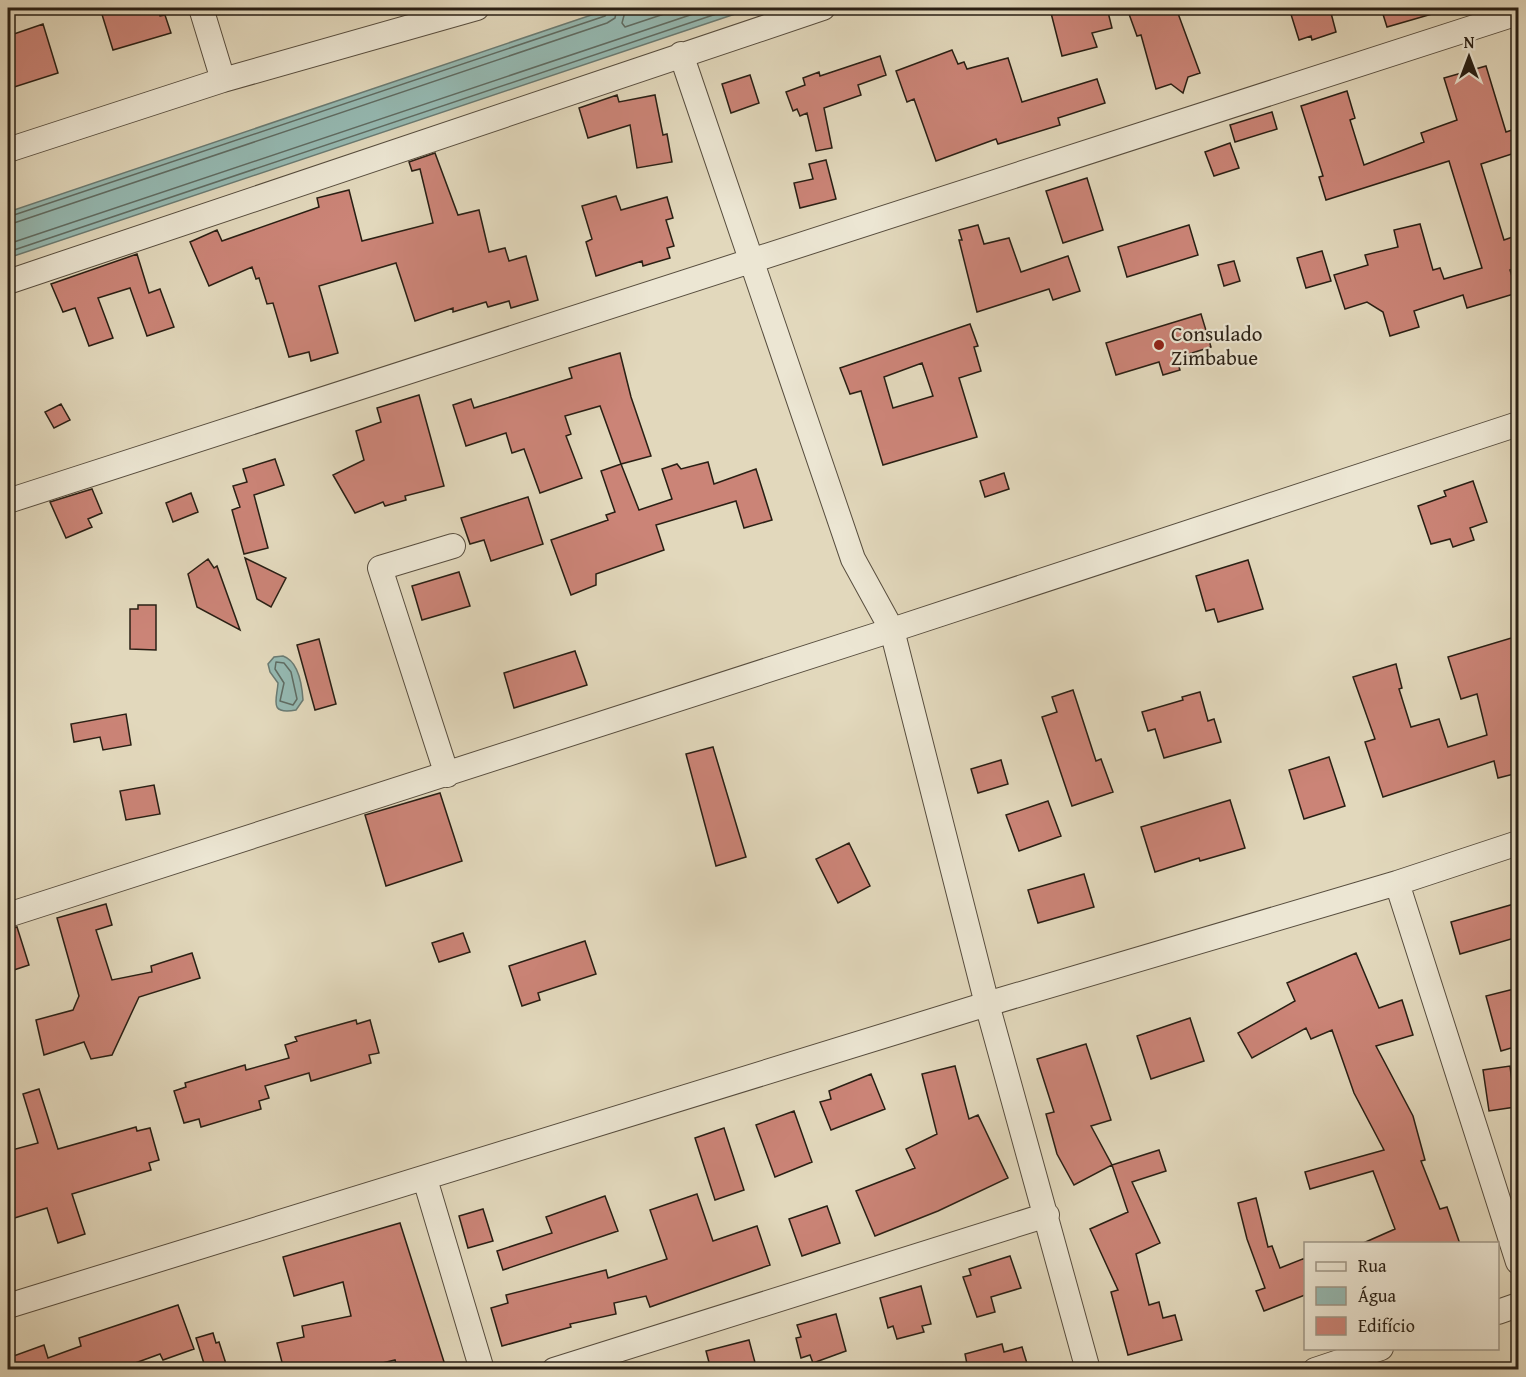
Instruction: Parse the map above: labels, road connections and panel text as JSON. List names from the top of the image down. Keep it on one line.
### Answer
{"places":["Consulado Zimbabue"],"legend":["Rua","Água","Edifício"],"north":"top"}
